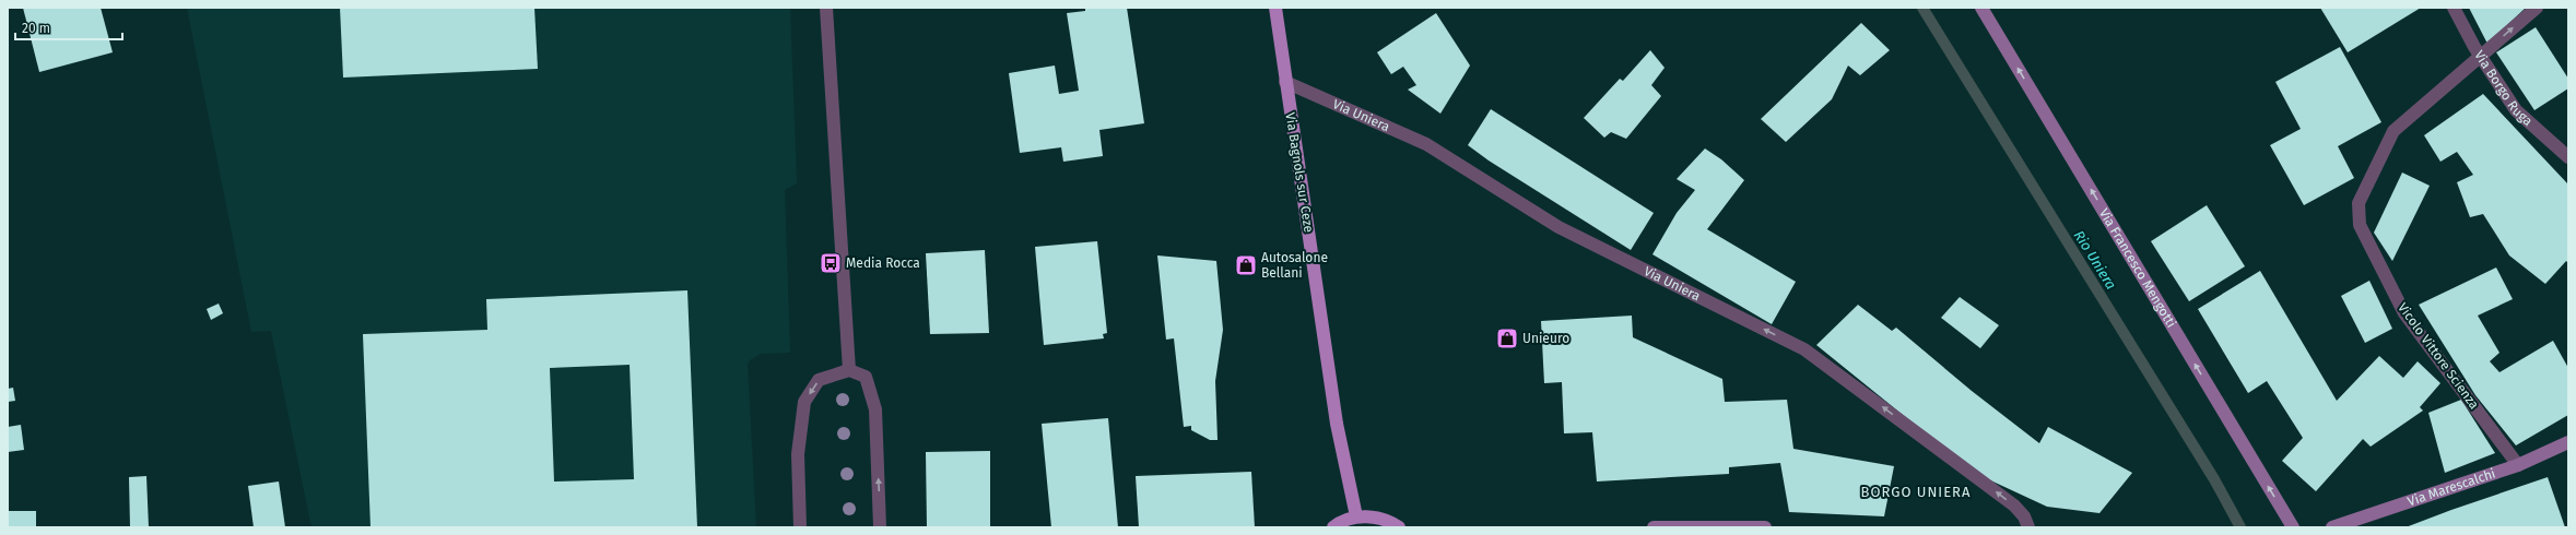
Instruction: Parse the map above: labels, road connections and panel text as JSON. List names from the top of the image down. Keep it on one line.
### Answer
{"streets":{"main road":["Via Bagnols sur Ceze"],"street":["Via Borgo Ruga","Via Uniera","Via Francesco Mengotti","Vicolo Vittore Scienza","Via Marescalchi"]},"crossings":[["Via Borgo Ruga","Vicolo Vittore Scienza"],["Via Uniera","Via Bagnols sur Ceze"],["Vicolo Vittore Scienza","Via Marescalchi"]],"one_way":["Via Uniera","Via Francesco Mengotti"],"districts":["BORGO UNIERA"],"water":["Rio Uniera"],"places":{"bus stop":["Media Rocca"],"shop":["Autosalone Bellani","Unieuro"]},"scale_bar":"20 m"}
